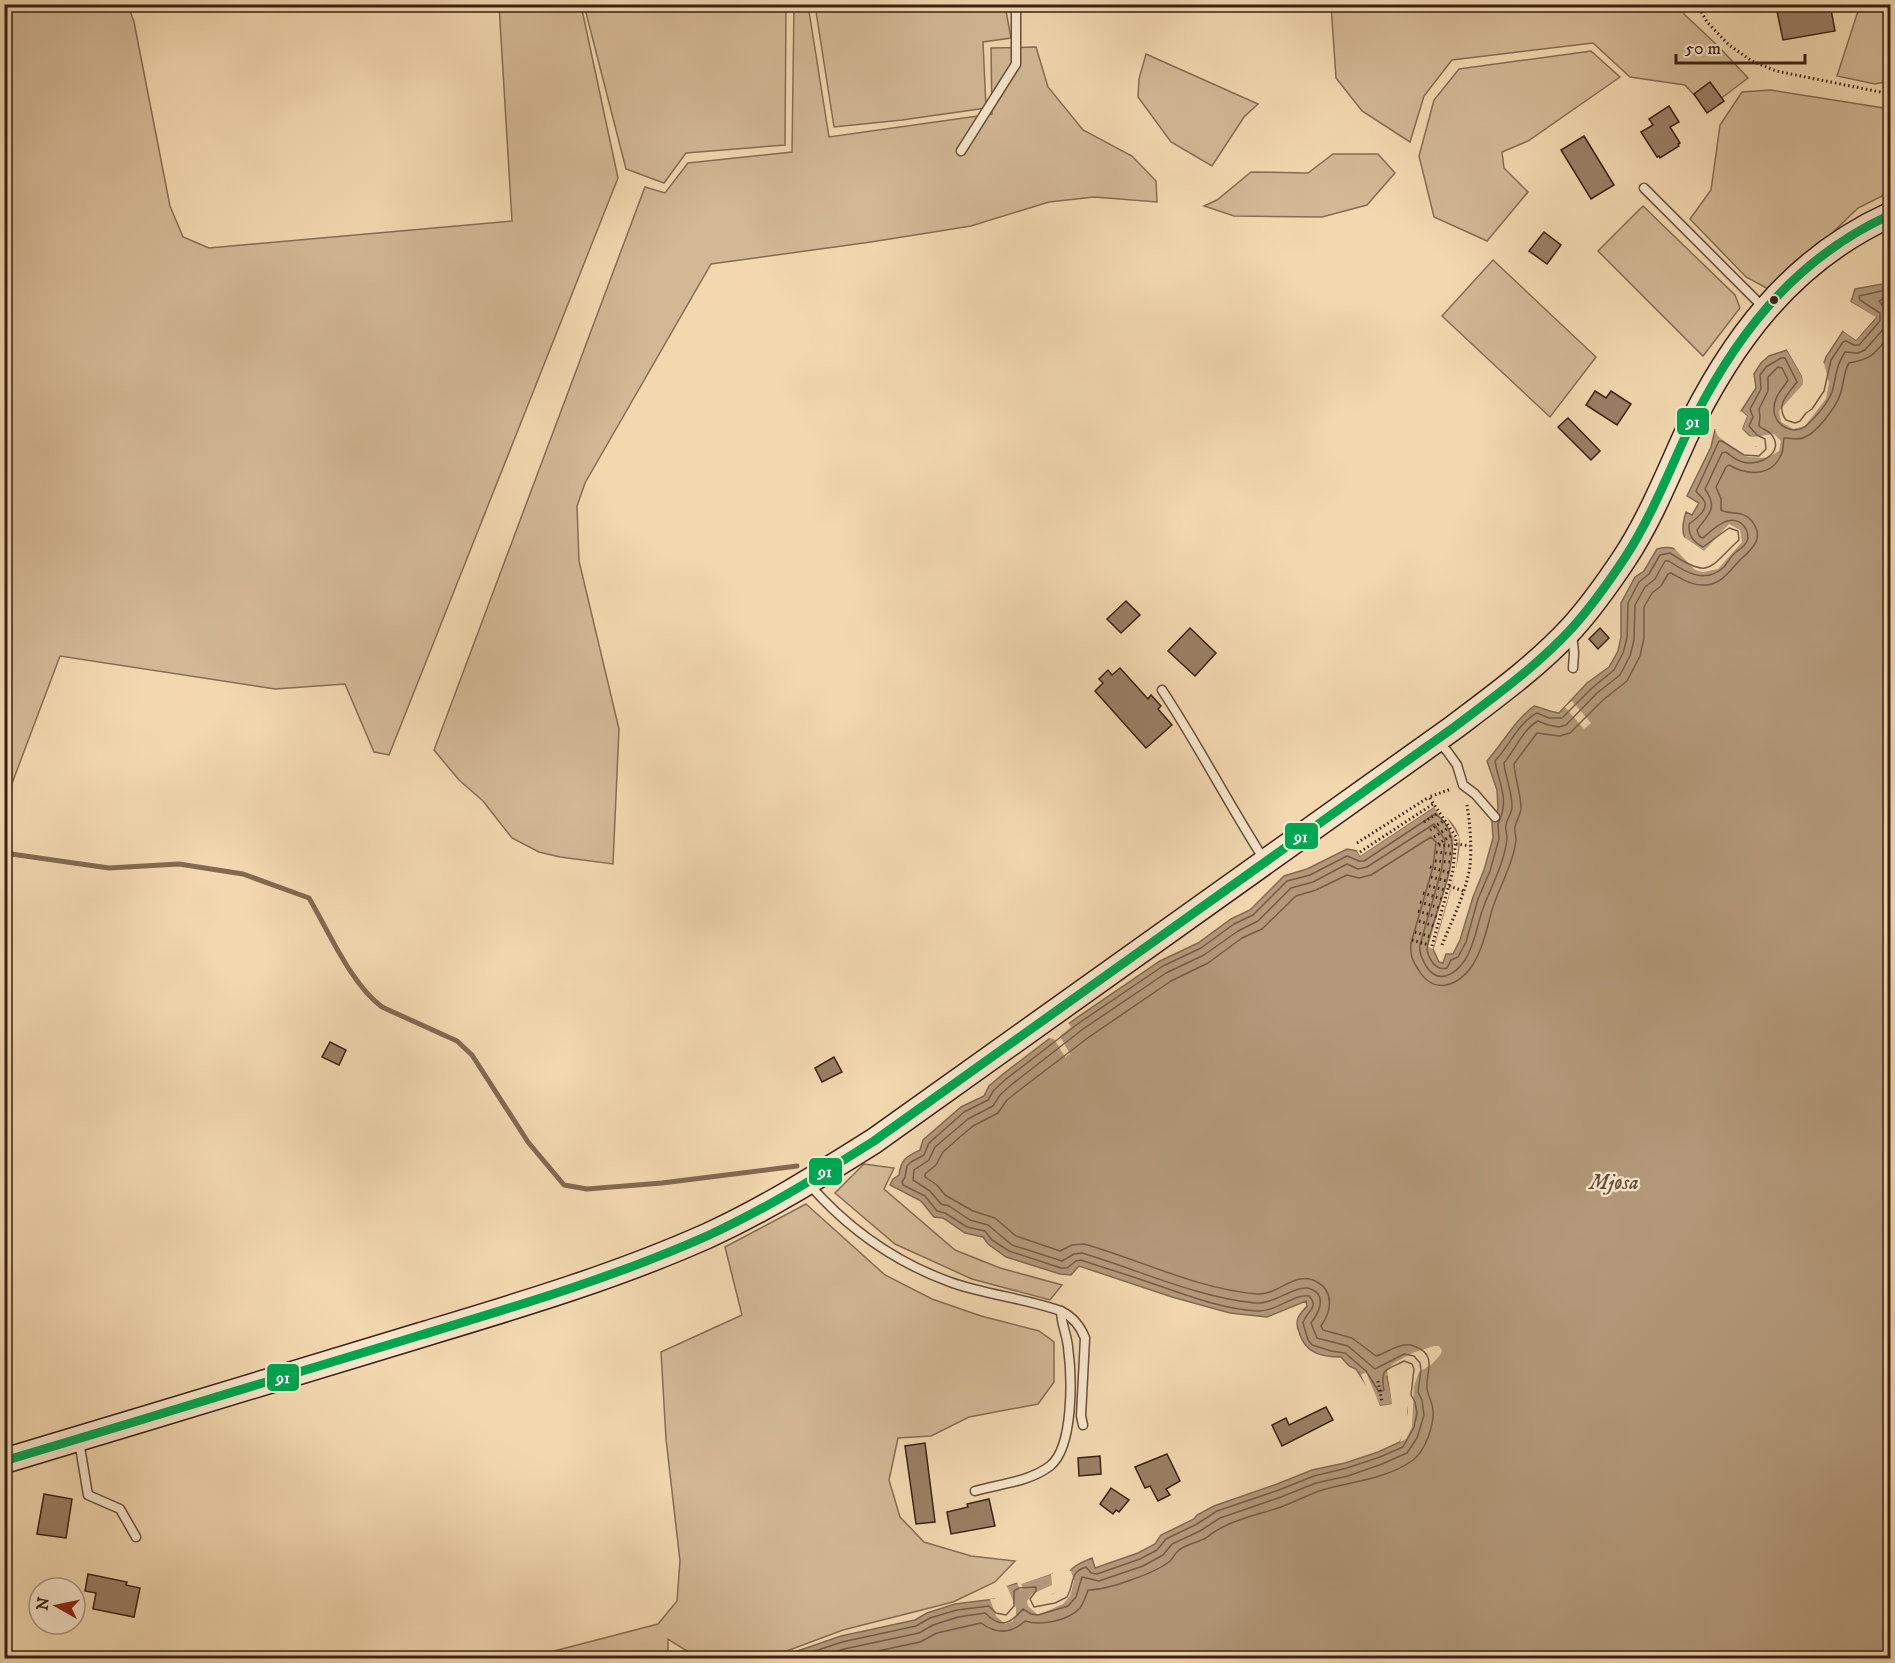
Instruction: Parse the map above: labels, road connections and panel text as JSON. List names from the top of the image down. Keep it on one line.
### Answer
{"water":["Mjøsa"],"lines":["transit line 91"],"scale_bar":"50 m","north":"left"}
